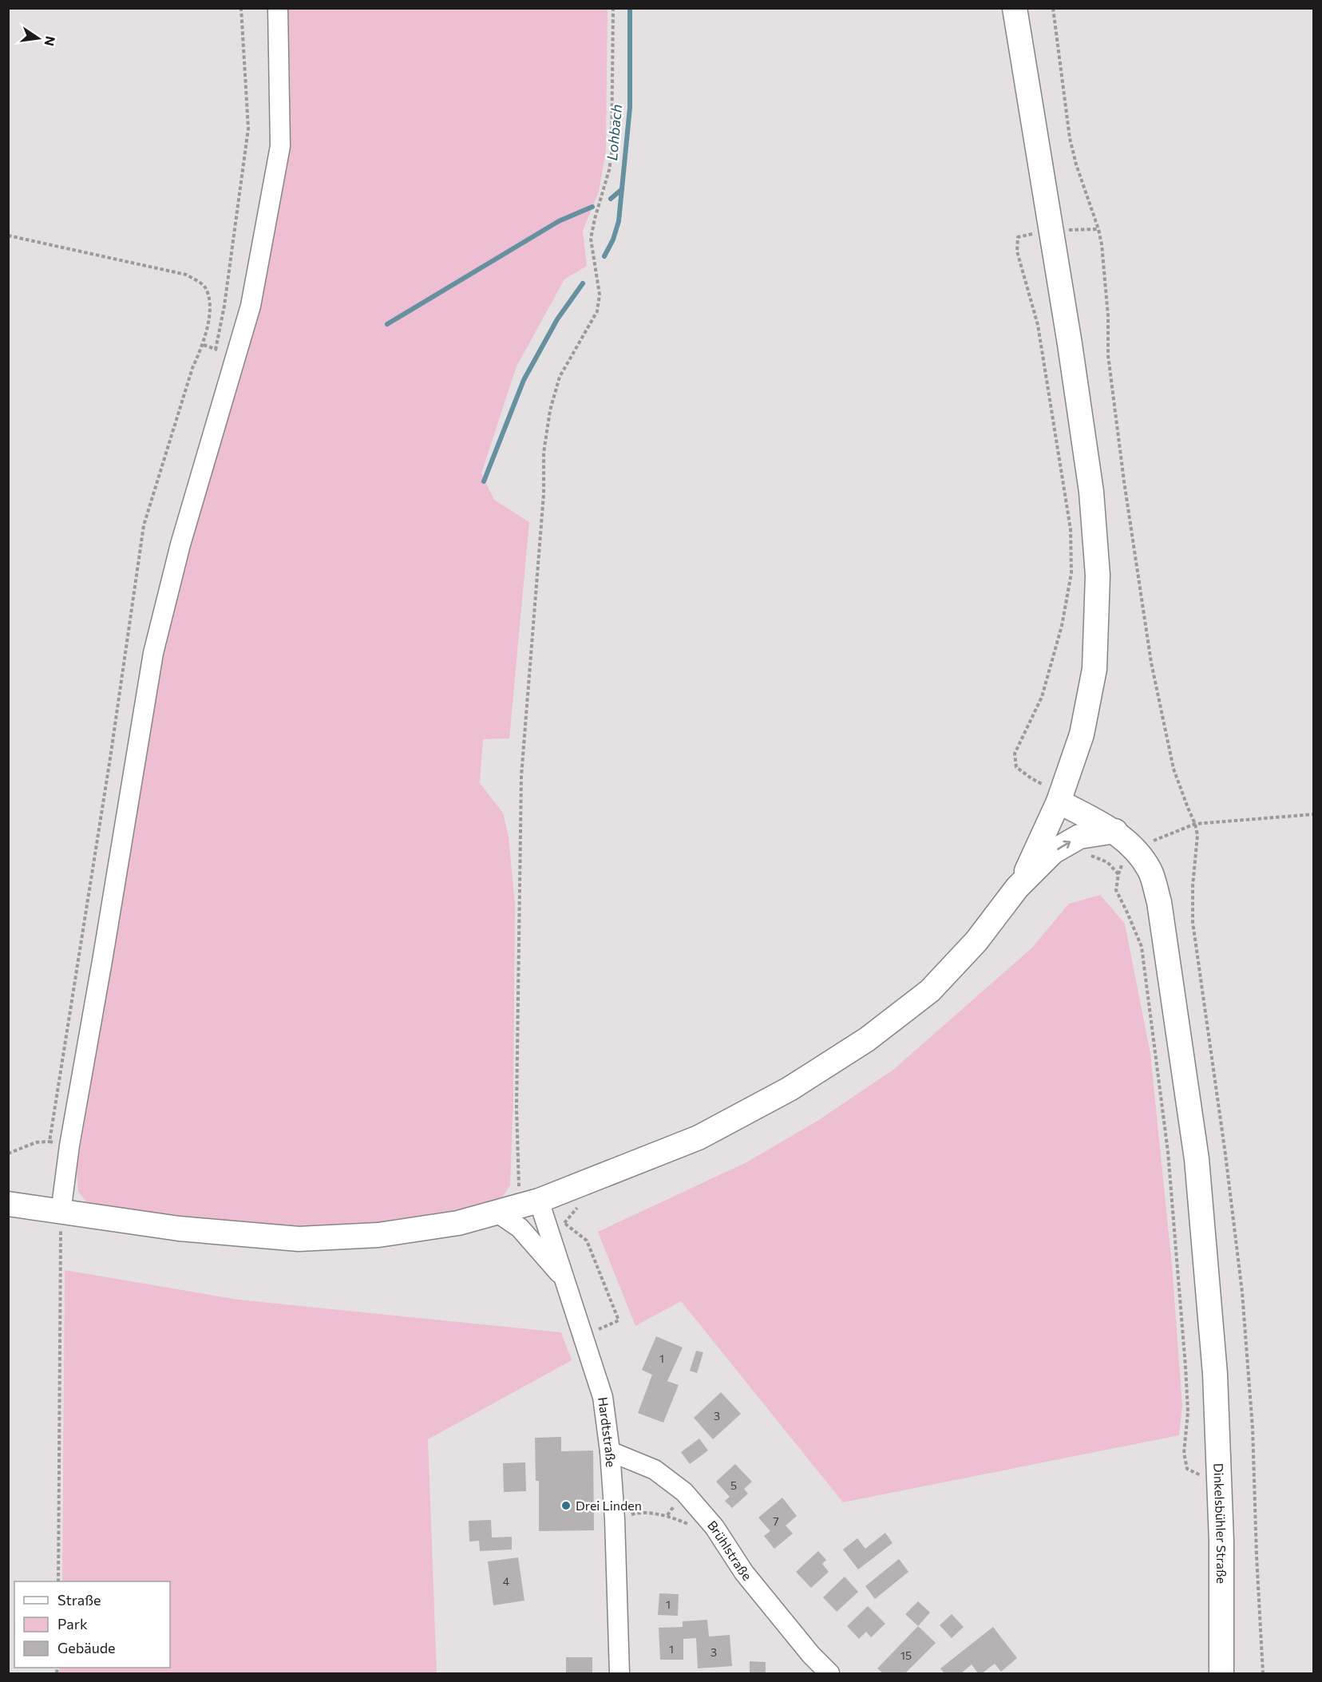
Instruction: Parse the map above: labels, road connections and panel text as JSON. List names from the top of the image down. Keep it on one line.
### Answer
{"streets":{"main road":["Dinkelsbühler Straße"],"street":["Hardtstraße","Brühlstraße"]},"crossings":[["Hardtstraße","Brühlstraße"]],"water":["Lohbach"],"places":["Drei Linden"],"house_numbers":["1","3","5","7","4","1","1","3","15"],"legend":["Straße","Park","Gebäude"],"north":"right"}
